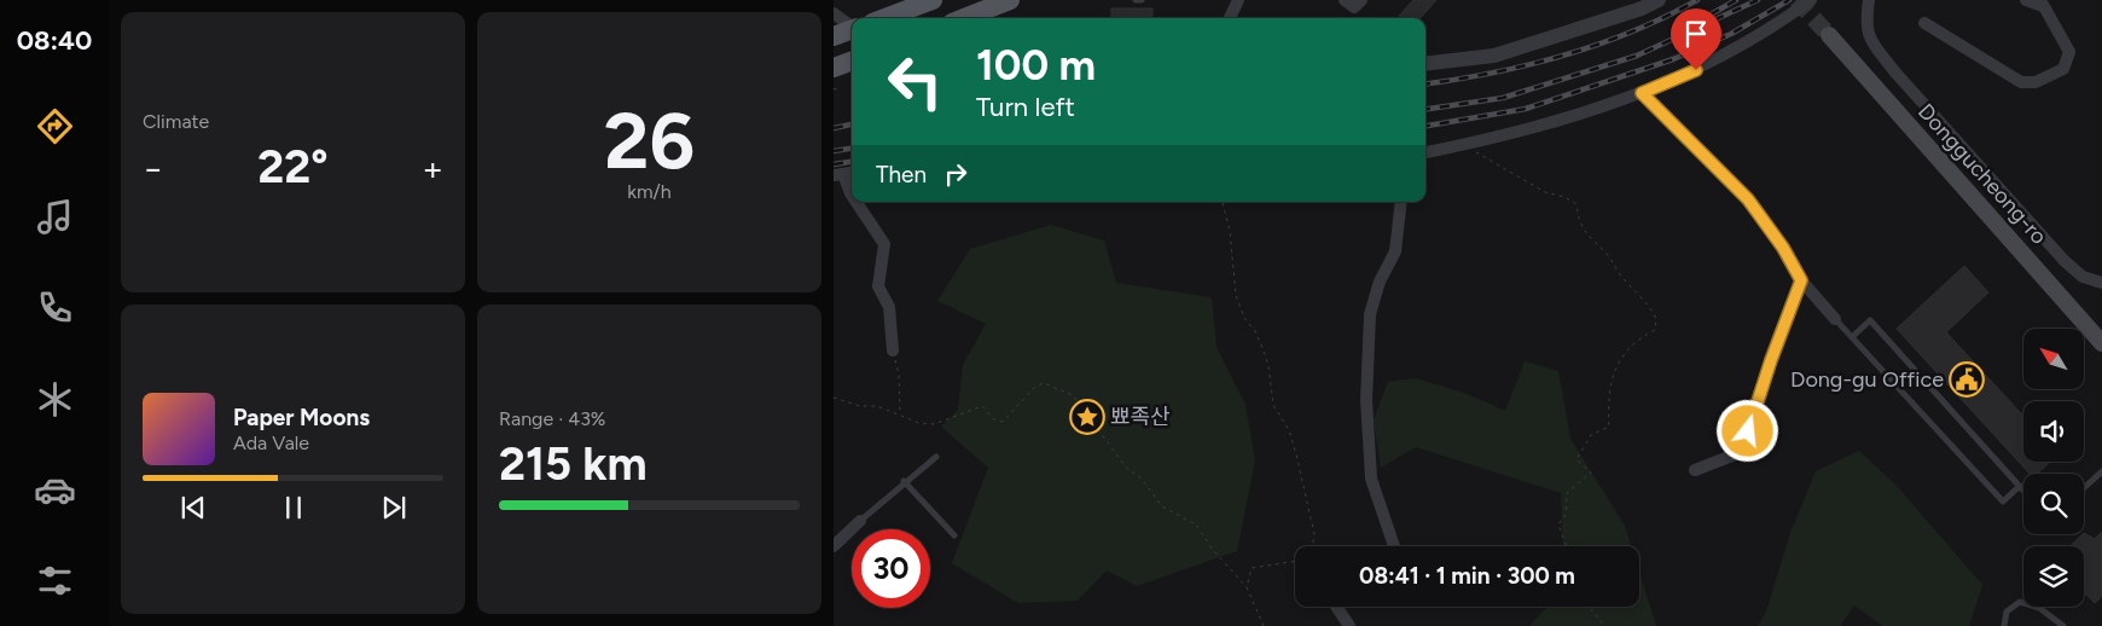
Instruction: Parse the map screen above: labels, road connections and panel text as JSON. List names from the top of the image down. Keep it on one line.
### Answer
{"streets":{"main road":["Donggucheong-ro"]},"places":{"public building":["Dong-gu Office"],"place":["뾰족산"]},"north":"top left","page":{"tabs":"08:40","tile":["Climate",["26","km/h"],["Range · 43%","215 km"]],"turn":["100 m","Turn left"],"heat":["−","22°","+"],"then":"Then","song":["Paper Moons","Ada Vale"],"limit":"30","trip":"08:41 · 1 min · 300 m"}}
